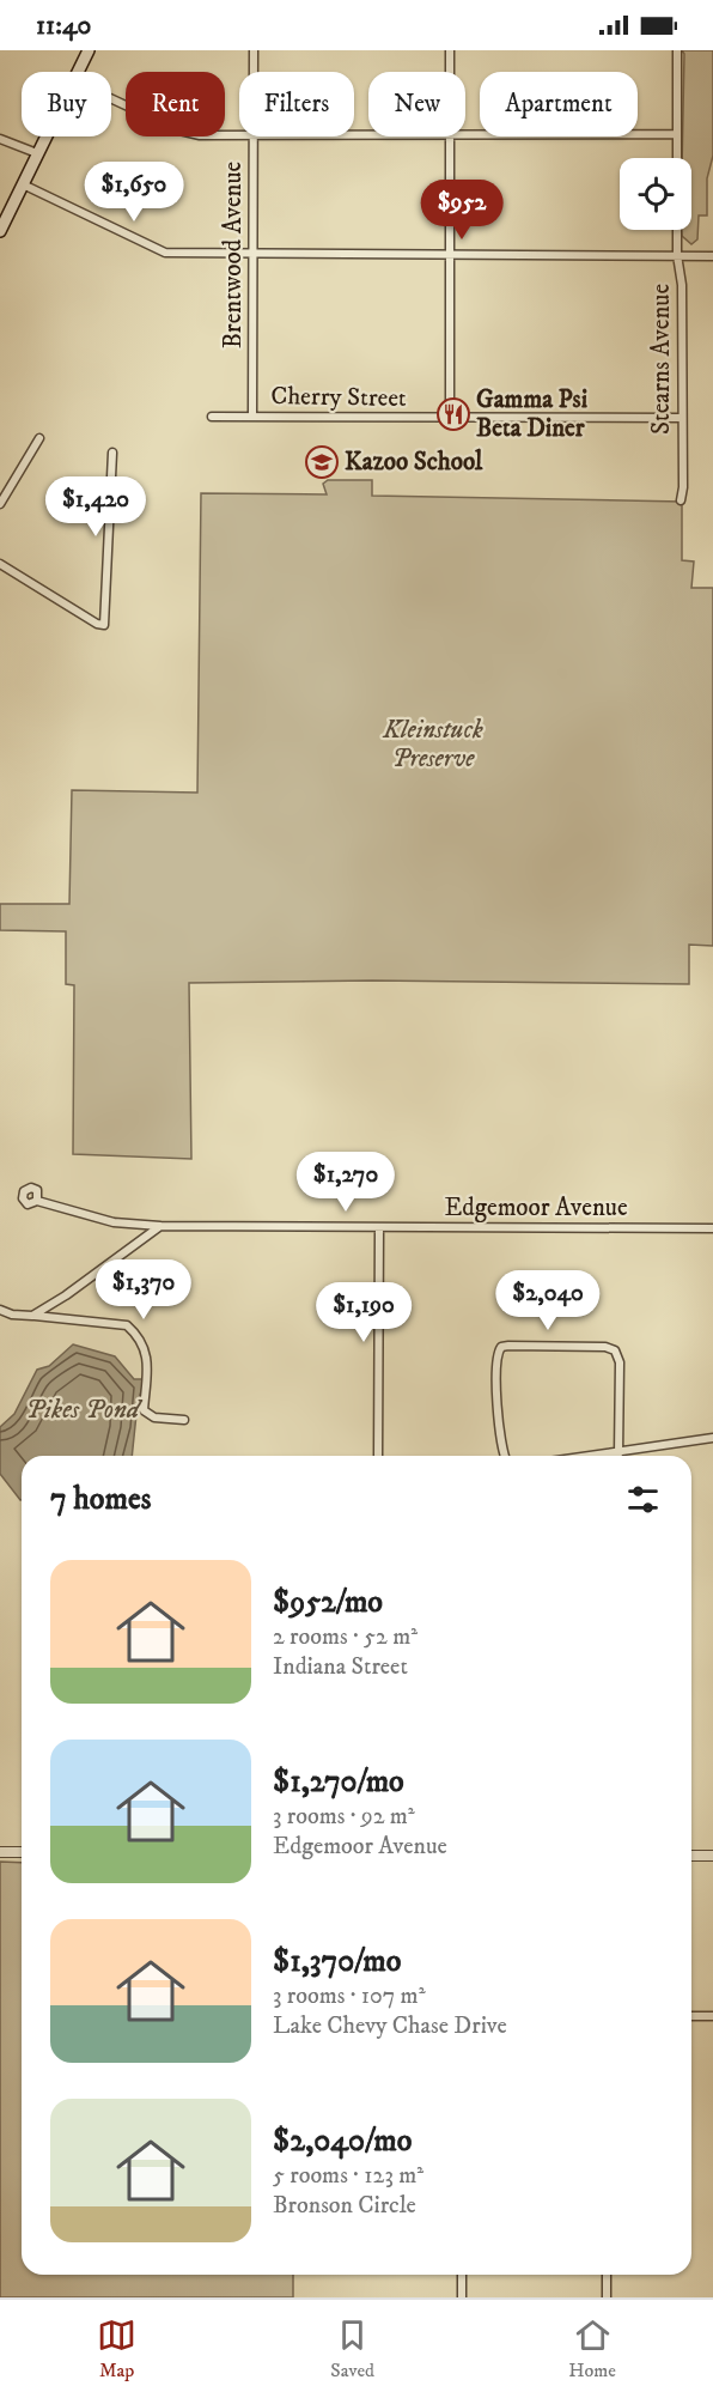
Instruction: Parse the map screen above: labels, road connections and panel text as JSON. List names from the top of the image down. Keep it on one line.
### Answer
{"streets":{"street":["Brentwood Avenue","Stearns Avenue","Cherry Street","Edgemoor Avenue"]},"crossings":[["Brentwood Avenue","Cherry Street"],["Stearns Avenue","Cherry Street"]],"water":["Pikes Pond"],"parks":["Kleinstuck Preserve"],"places":{"restaurant":["Gamma Psi Beta Diner"],"school or university":["Kazoo School"]},"page":{"status":"11:40","chip":["Buy","Rent","Filters","New","Apartment"],"price":["$1,650","$952","$1,420","$1,270","$1,370","$2,040","$1,190"],"heading":"7 homes","list":[{"name":"$952/mo","note":"2 rooms · 52 m² · Indiana Street"},{"name":"$1,270/mo","note":"3 rooms · 92 m² · Edgemoor Avenue"},{"name":"$1,370/mo","note":"3 rooms · 107 m² · Lake Chevy Chase Drive"},{"name":"$2,040/mo","note":"5 rooms · 123 m² · Bronson Circle"}],"tabs":["Map","Saved","Home"]}}
